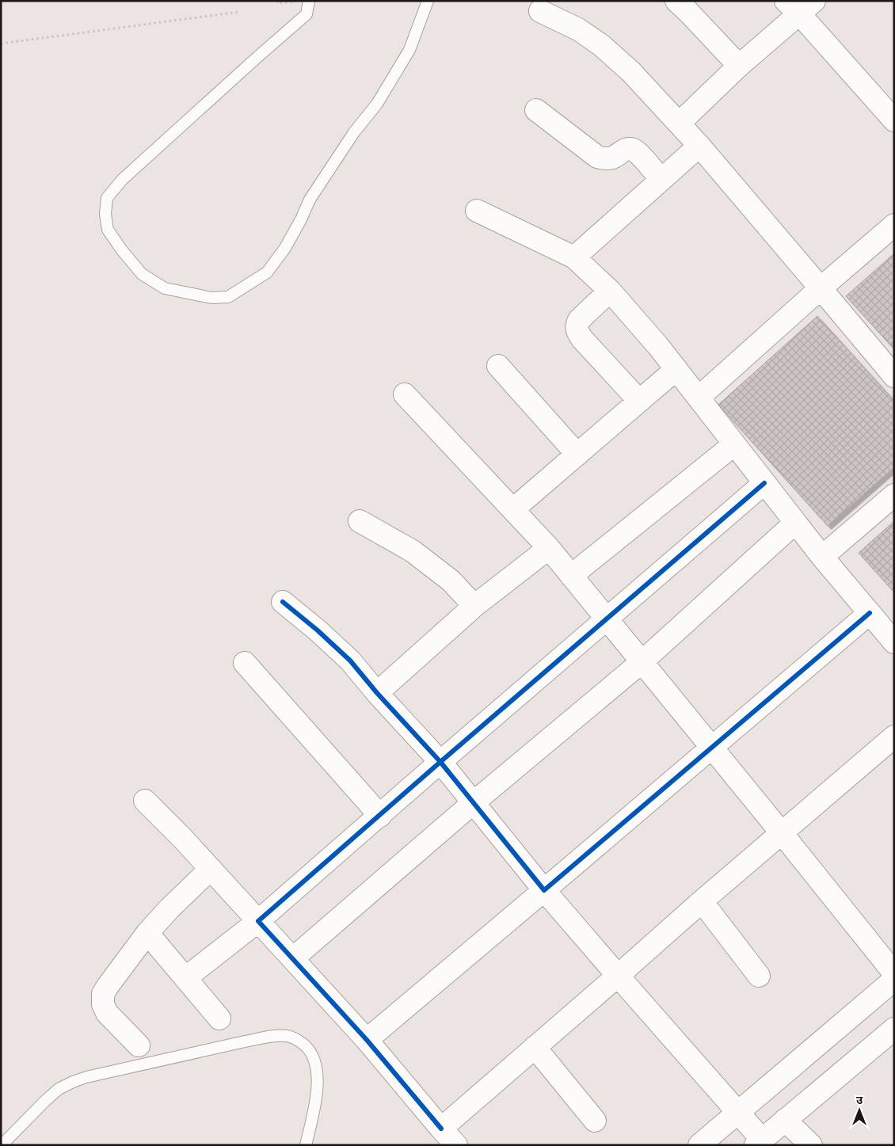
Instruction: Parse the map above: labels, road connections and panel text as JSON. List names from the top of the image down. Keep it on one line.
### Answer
{"north":"top"}
